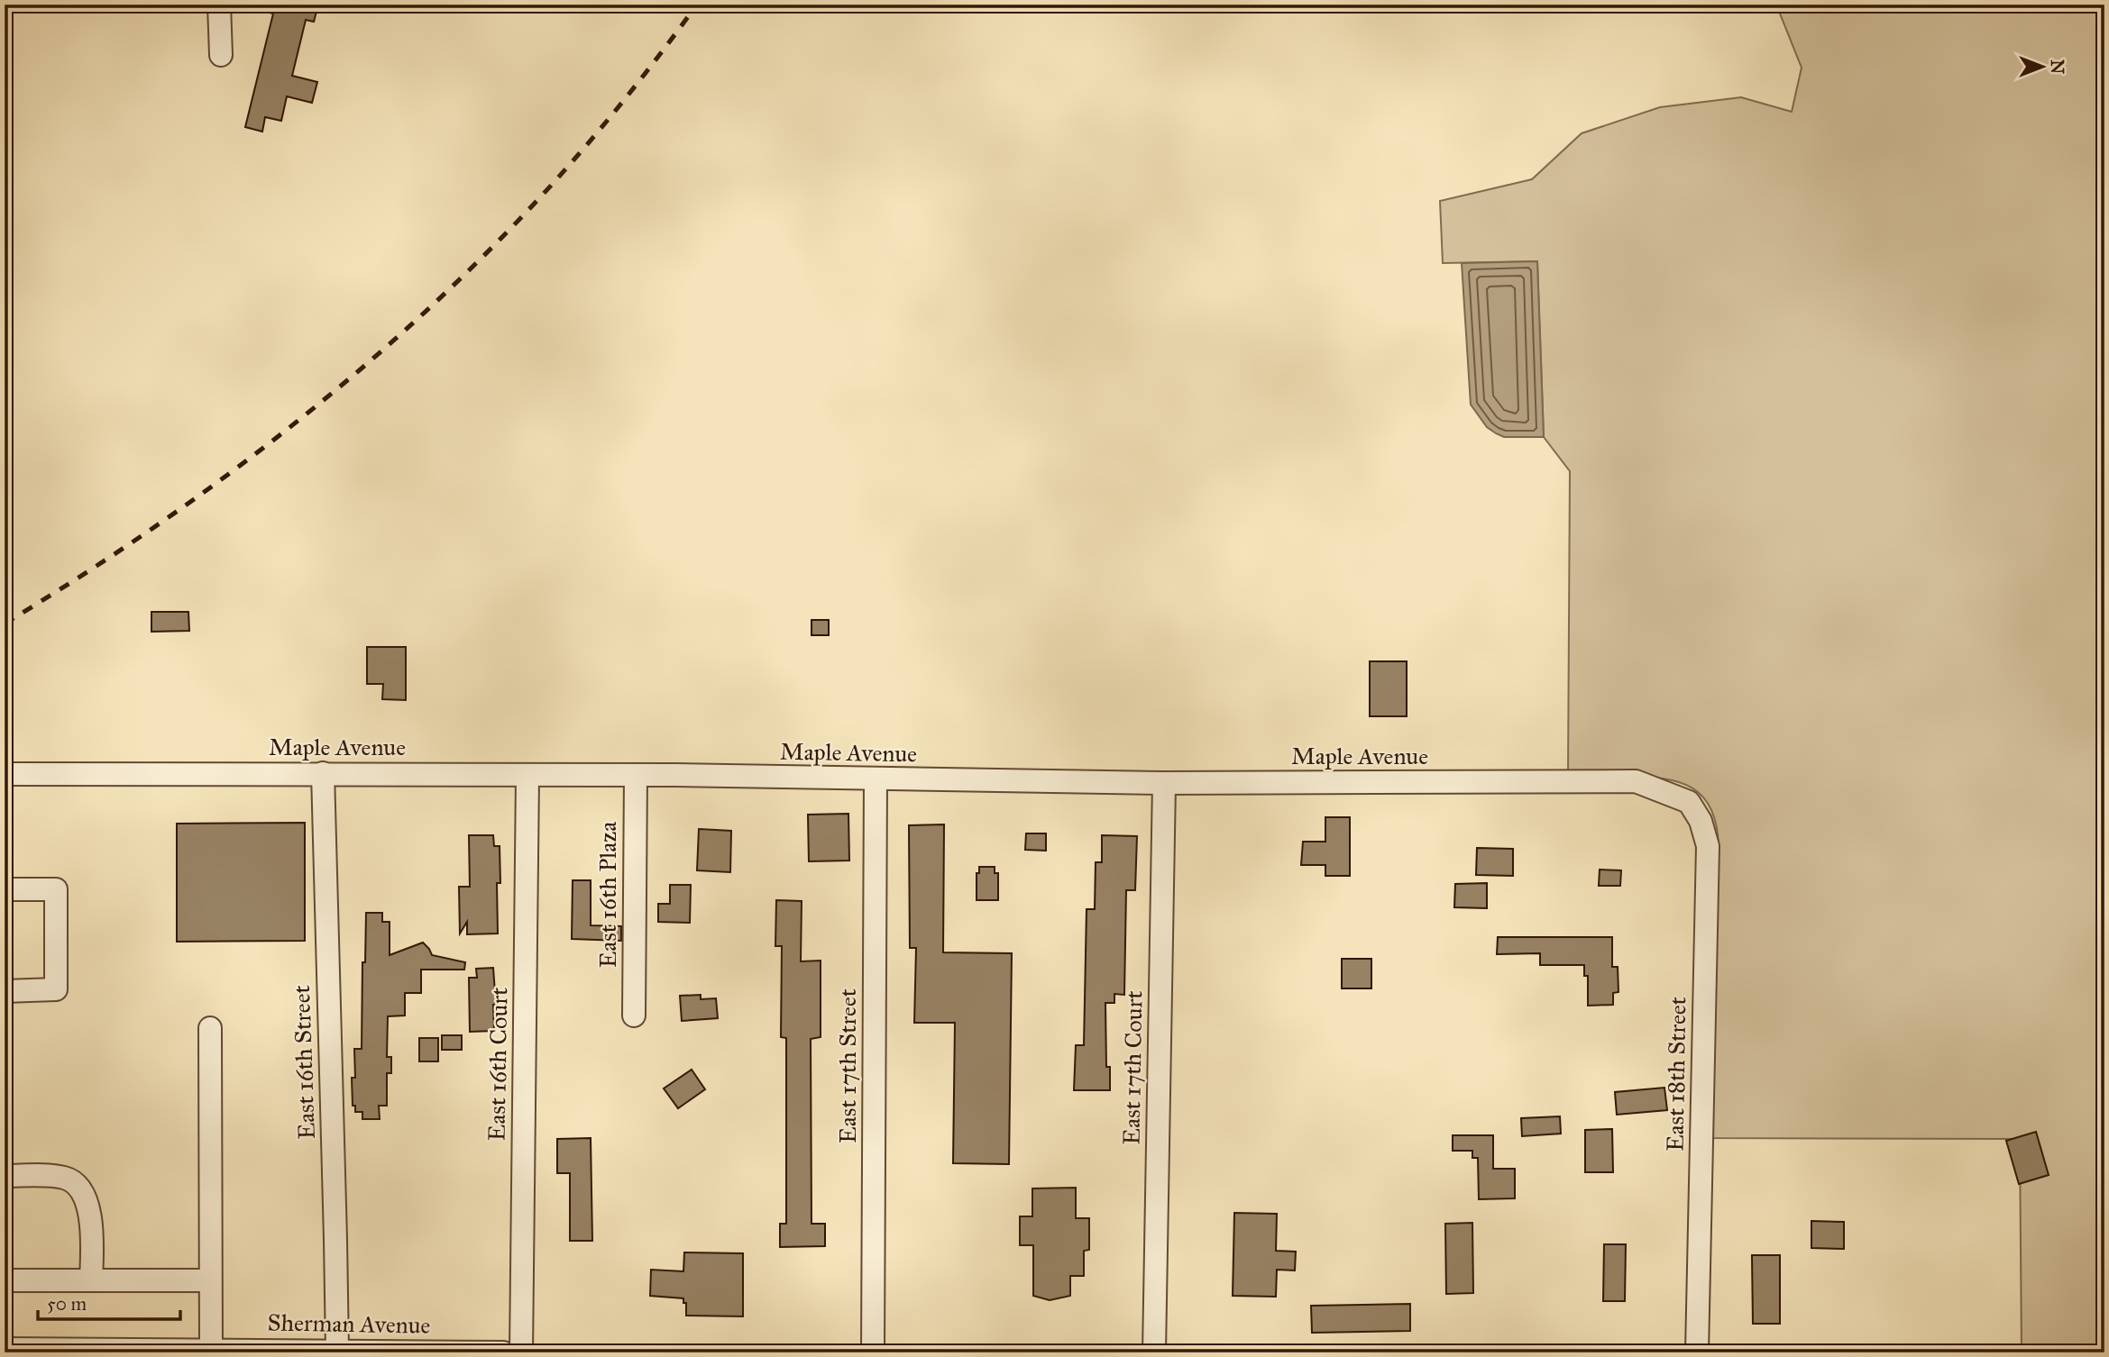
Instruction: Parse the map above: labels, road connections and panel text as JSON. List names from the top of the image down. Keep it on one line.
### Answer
{"streets":{"street":["Maple Avenue","East 16th Plaza","East 16th Street","East 16th Court","East 17th Street","East 17th Court","East 18th Street","Sherman Avenue"]},"crossings":[["Maple Avenue","East 16th Plaza"],["Maple Avenue","East 16th Street"],["Maple Avenue","East 16th Court"],["Maple Avenue","East 17th Street"],["Maple Avenue","East 17th Court"],["Maple Avenue","East 18th Street"],["East 16th Street","Sherman Avenue"]],"scale_bar":"50 m","north":"right"}
